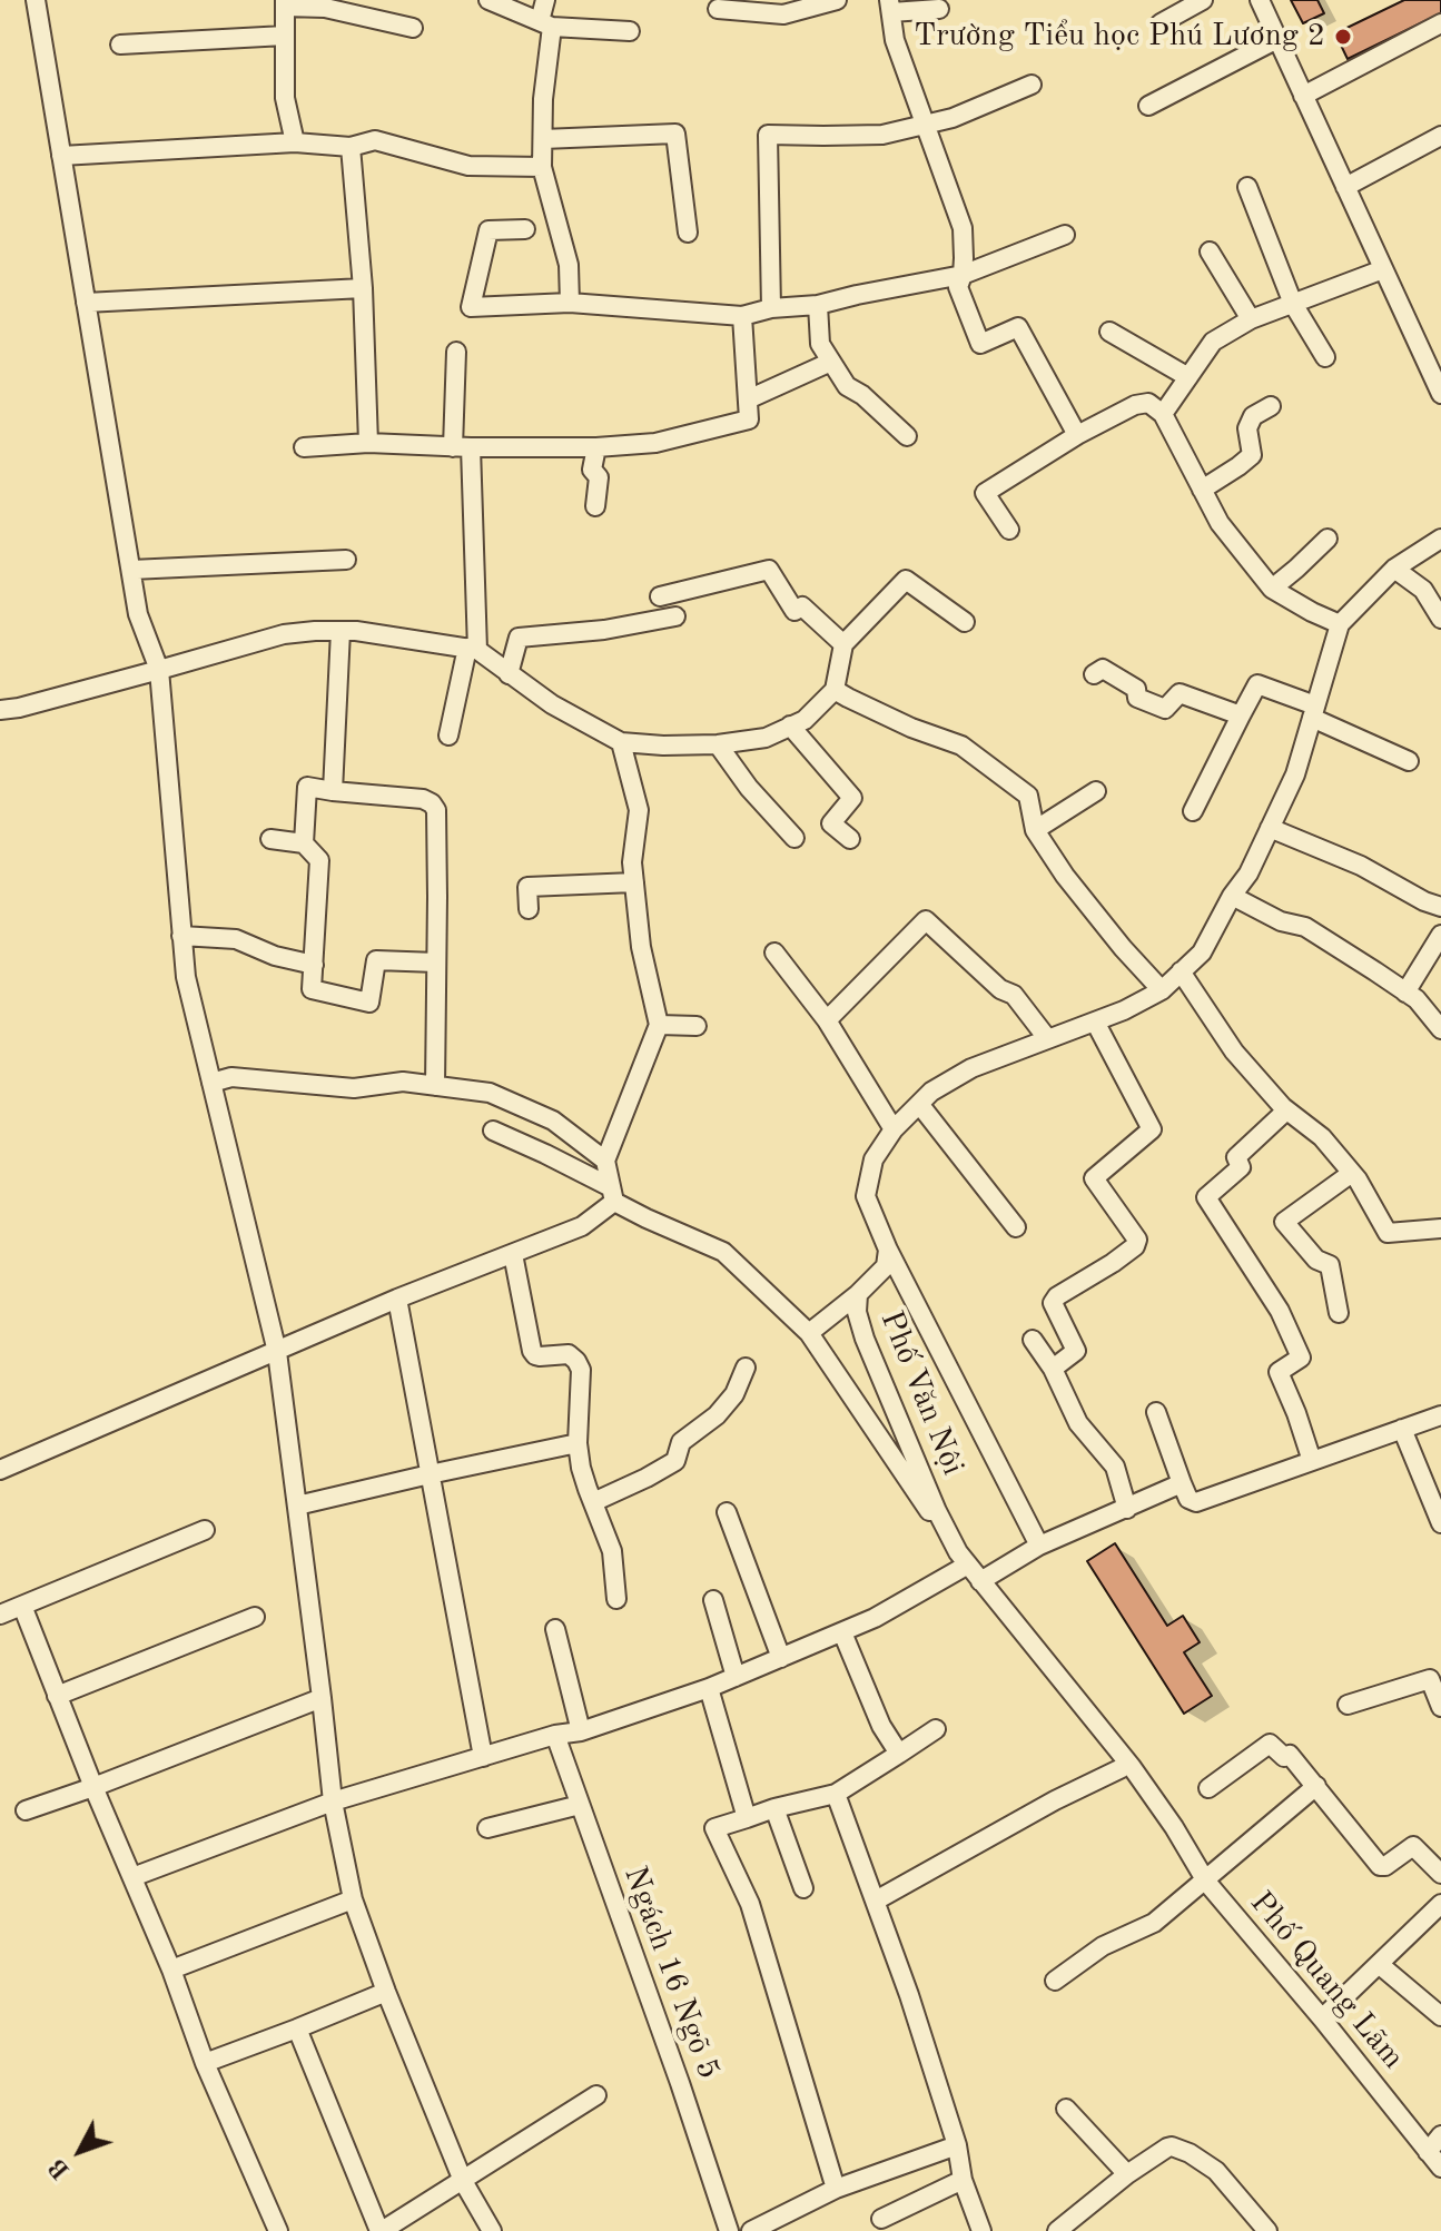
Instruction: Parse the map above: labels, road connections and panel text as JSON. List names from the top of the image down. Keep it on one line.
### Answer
{"streets":{"street":["Phố Văn Nội","Ngách 16 Ngõ 5","Phố Quang Lãm"]},"crossings":[["Phố Văn Nội","Phố Quang Lãm"]],"places":["Trường Tiểu học Phú Lương 2"],"north":"bottom left"}
